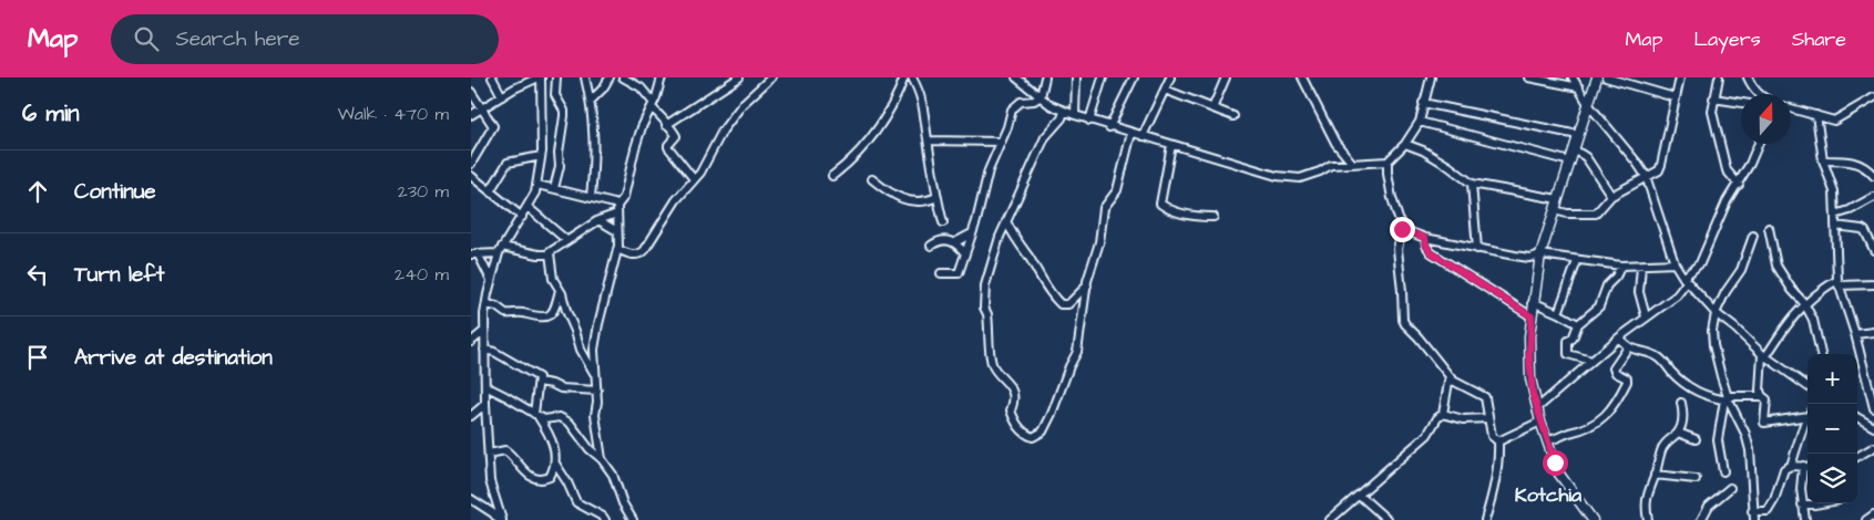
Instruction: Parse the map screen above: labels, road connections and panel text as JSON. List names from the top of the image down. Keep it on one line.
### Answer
{"districts":["Kotchia"],"north":"top","page":{"header":"Map","search":"Search here","nav":["Map","Layers","Share"],"heading":["6 min","Walk · 470 m"],"list":[["Continue","230 m"],["Turn left","240 m"],"Arrive at destination"],"map_buttons":["+","−"]}}
